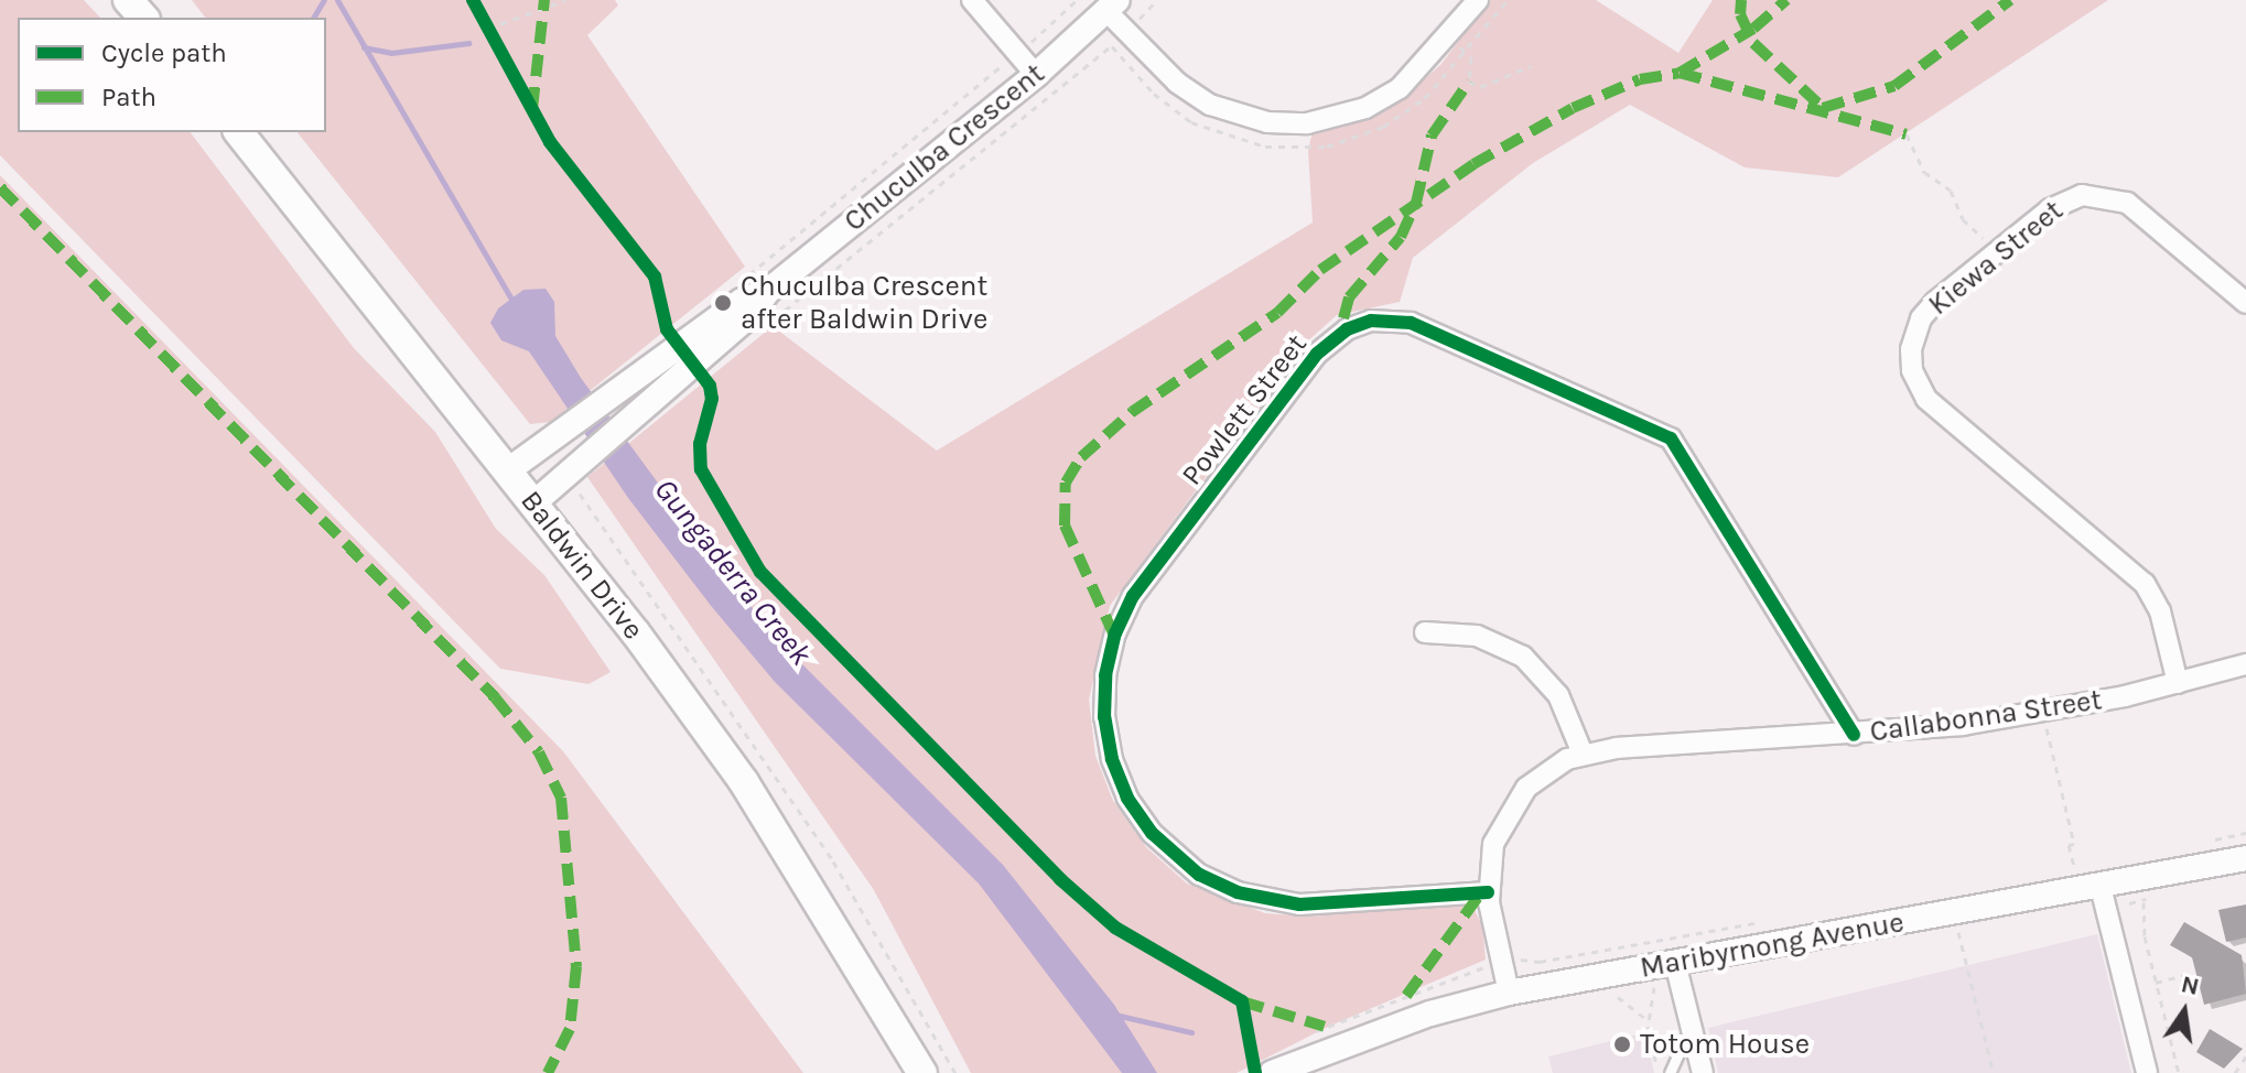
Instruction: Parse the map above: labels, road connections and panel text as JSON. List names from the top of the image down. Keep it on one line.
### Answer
{"streets":{"main road":["Baldwin Drive"],"street":["Chuculba Crescent","Kiewa Street","Powlett Street","Callabonna Street","Maribyrnong Avenue"]},"crossings":[["Chuculba Crescent","Baldwin Drive"],["Kiewa Street","Callabonna Street"],["Powlett Street","Callabonna Street"],["Callabonna Street","Maribyrnong Avenue"]],"water":["Gungaderra Creek"],"places":["Chuculba Crescent after Baldwin Drive","Totom House"],"legend":["Cycle path","Path"],"north":"top"}
